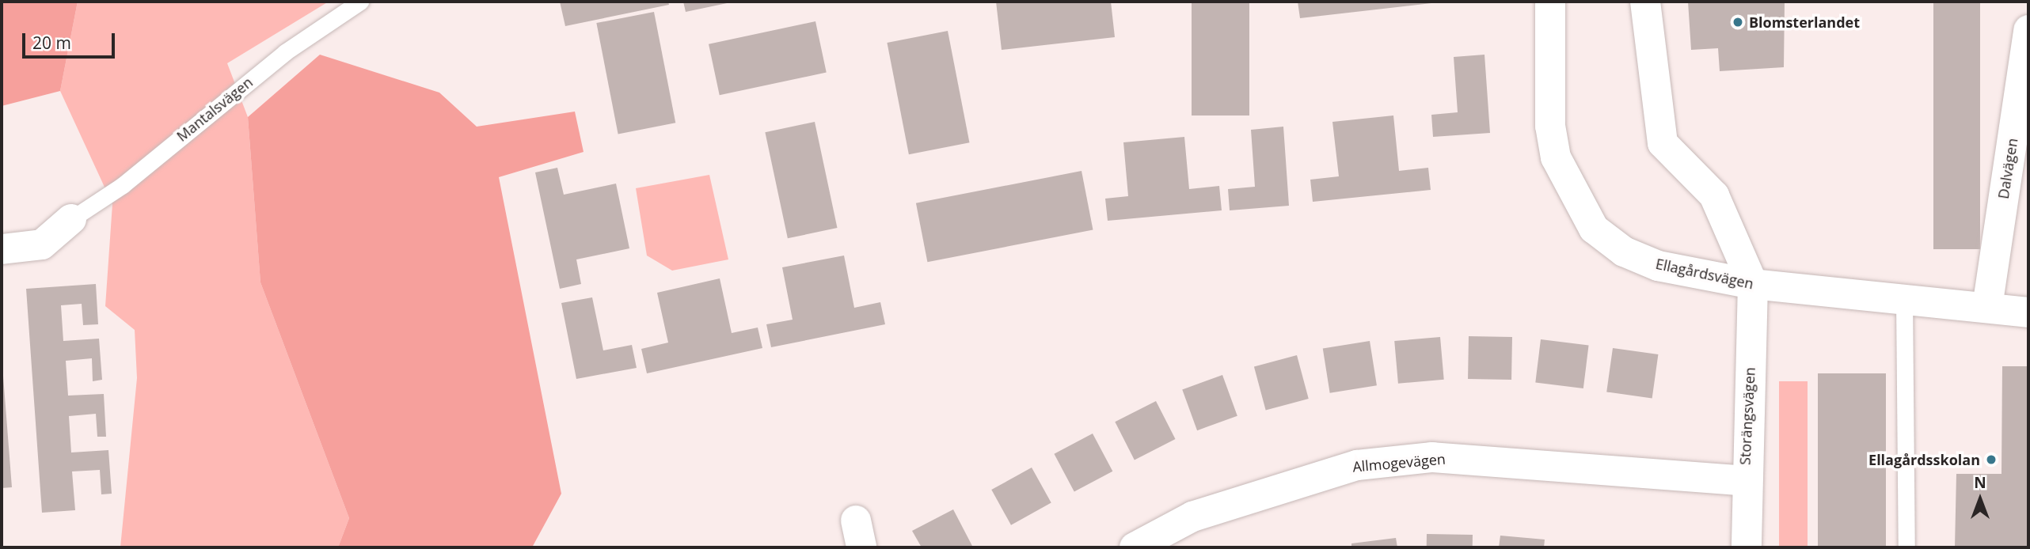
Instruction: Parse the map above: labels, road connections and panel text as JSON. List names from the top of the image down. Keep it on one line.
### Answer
{"streets":{"street":["Dalvägen","Ellagårdsvägen","Storängsvägen","Allmogevägen"],"lane":["Mantalsvägen"]},"crossings":[["Dalvägen","Ellagårdsvägen"],["Ellagårdsvägen","Storängsvägen"],["Storängsvägen","Allmogevägen"]],"places":["Blomsterlandet","Ellagårdsskolan"],"scale_bar":"20 m","north":"top"}
